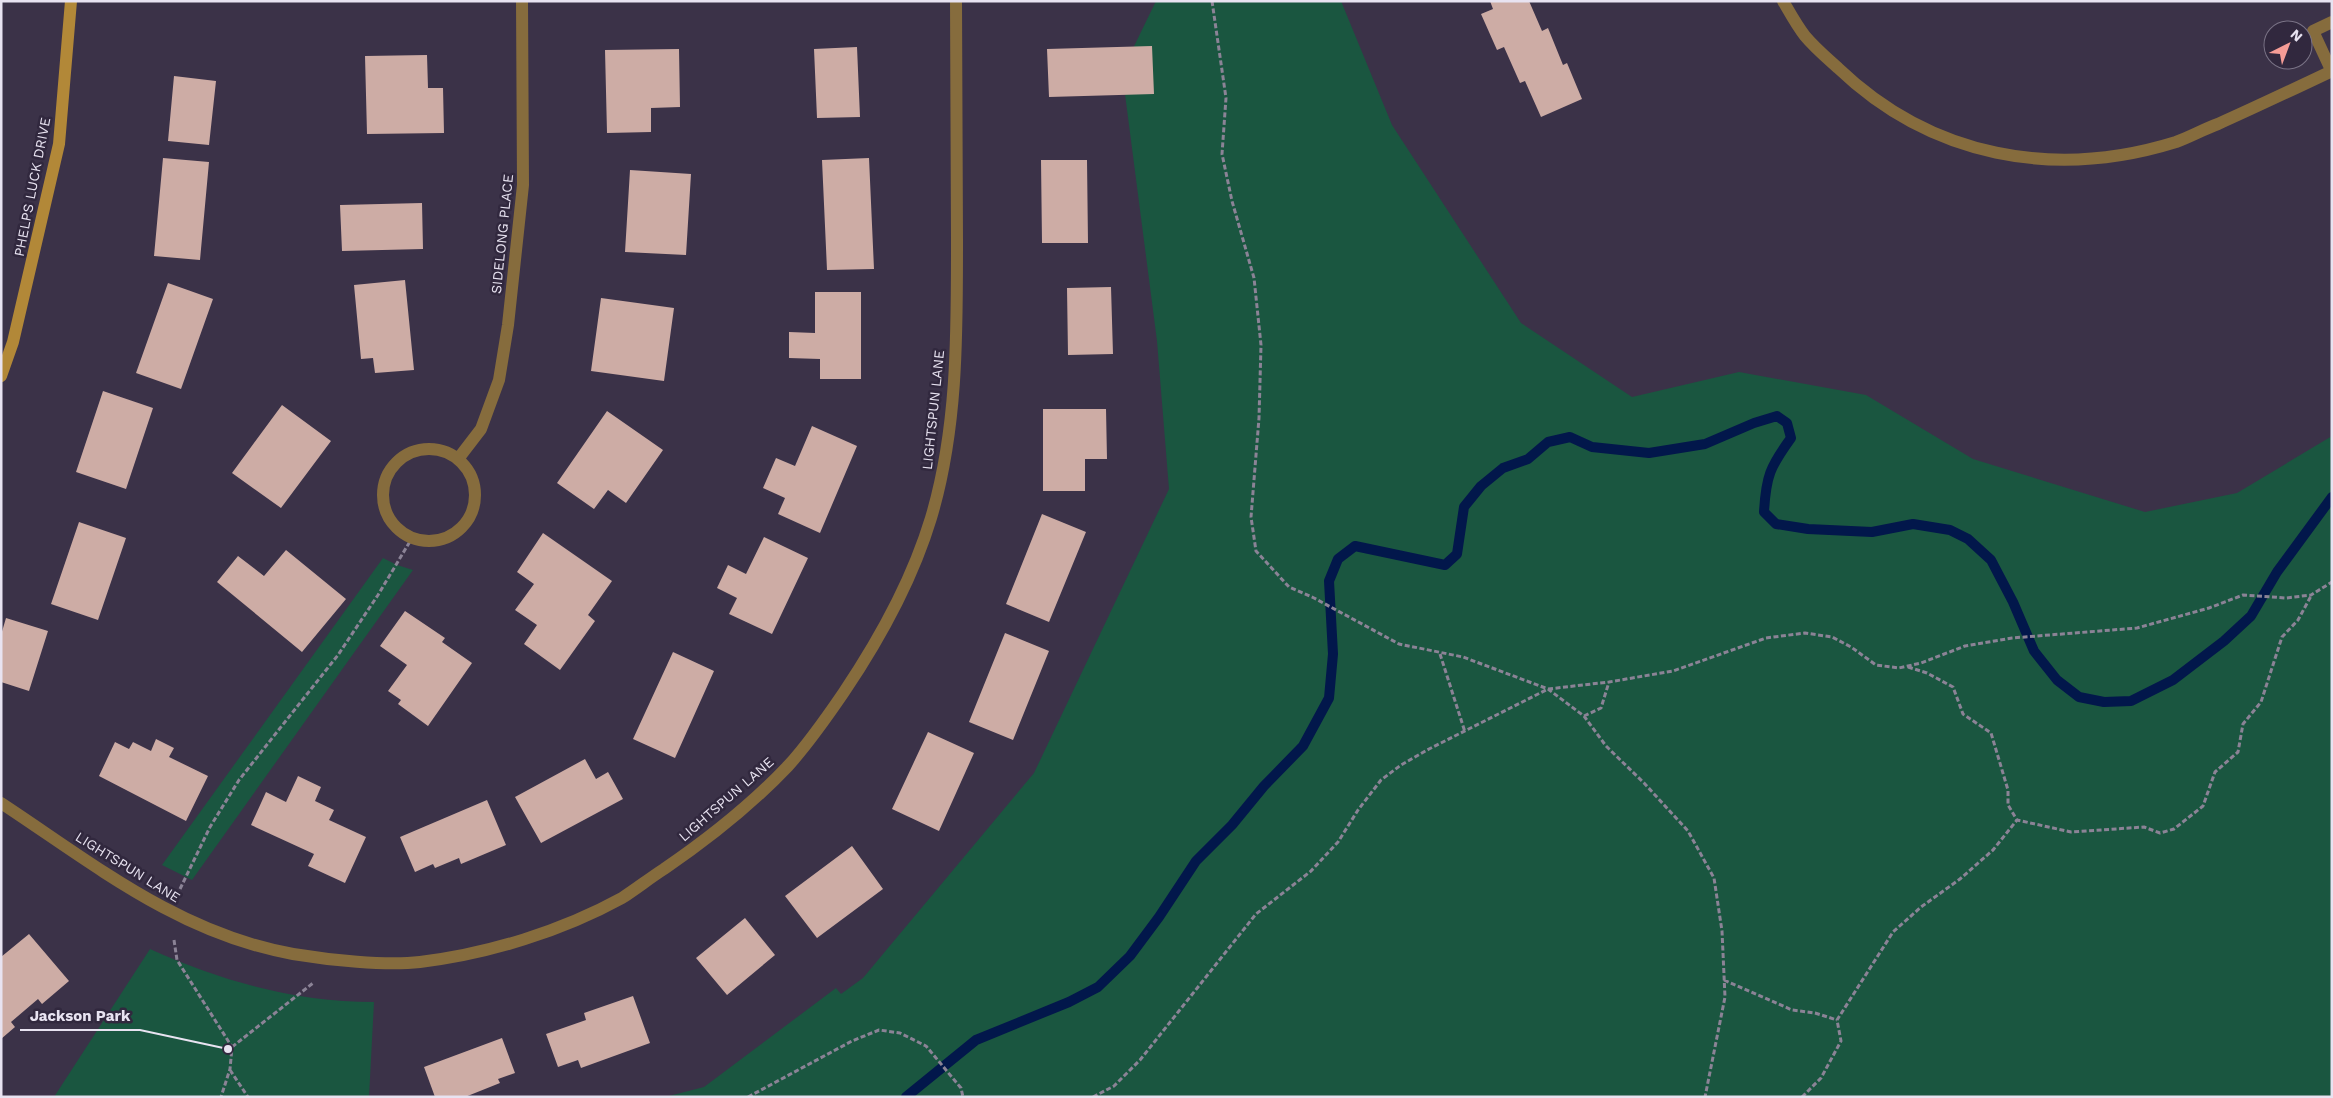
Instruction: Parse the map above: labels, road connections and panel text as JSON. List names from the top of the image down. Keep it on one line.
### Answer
{"streets":{"street":["PHELPS LUCK DRIVE","SIDELONG PLACE","LIGHTSPUN LANE"]},"places":["Jackson Park"],"north":"top right"}
